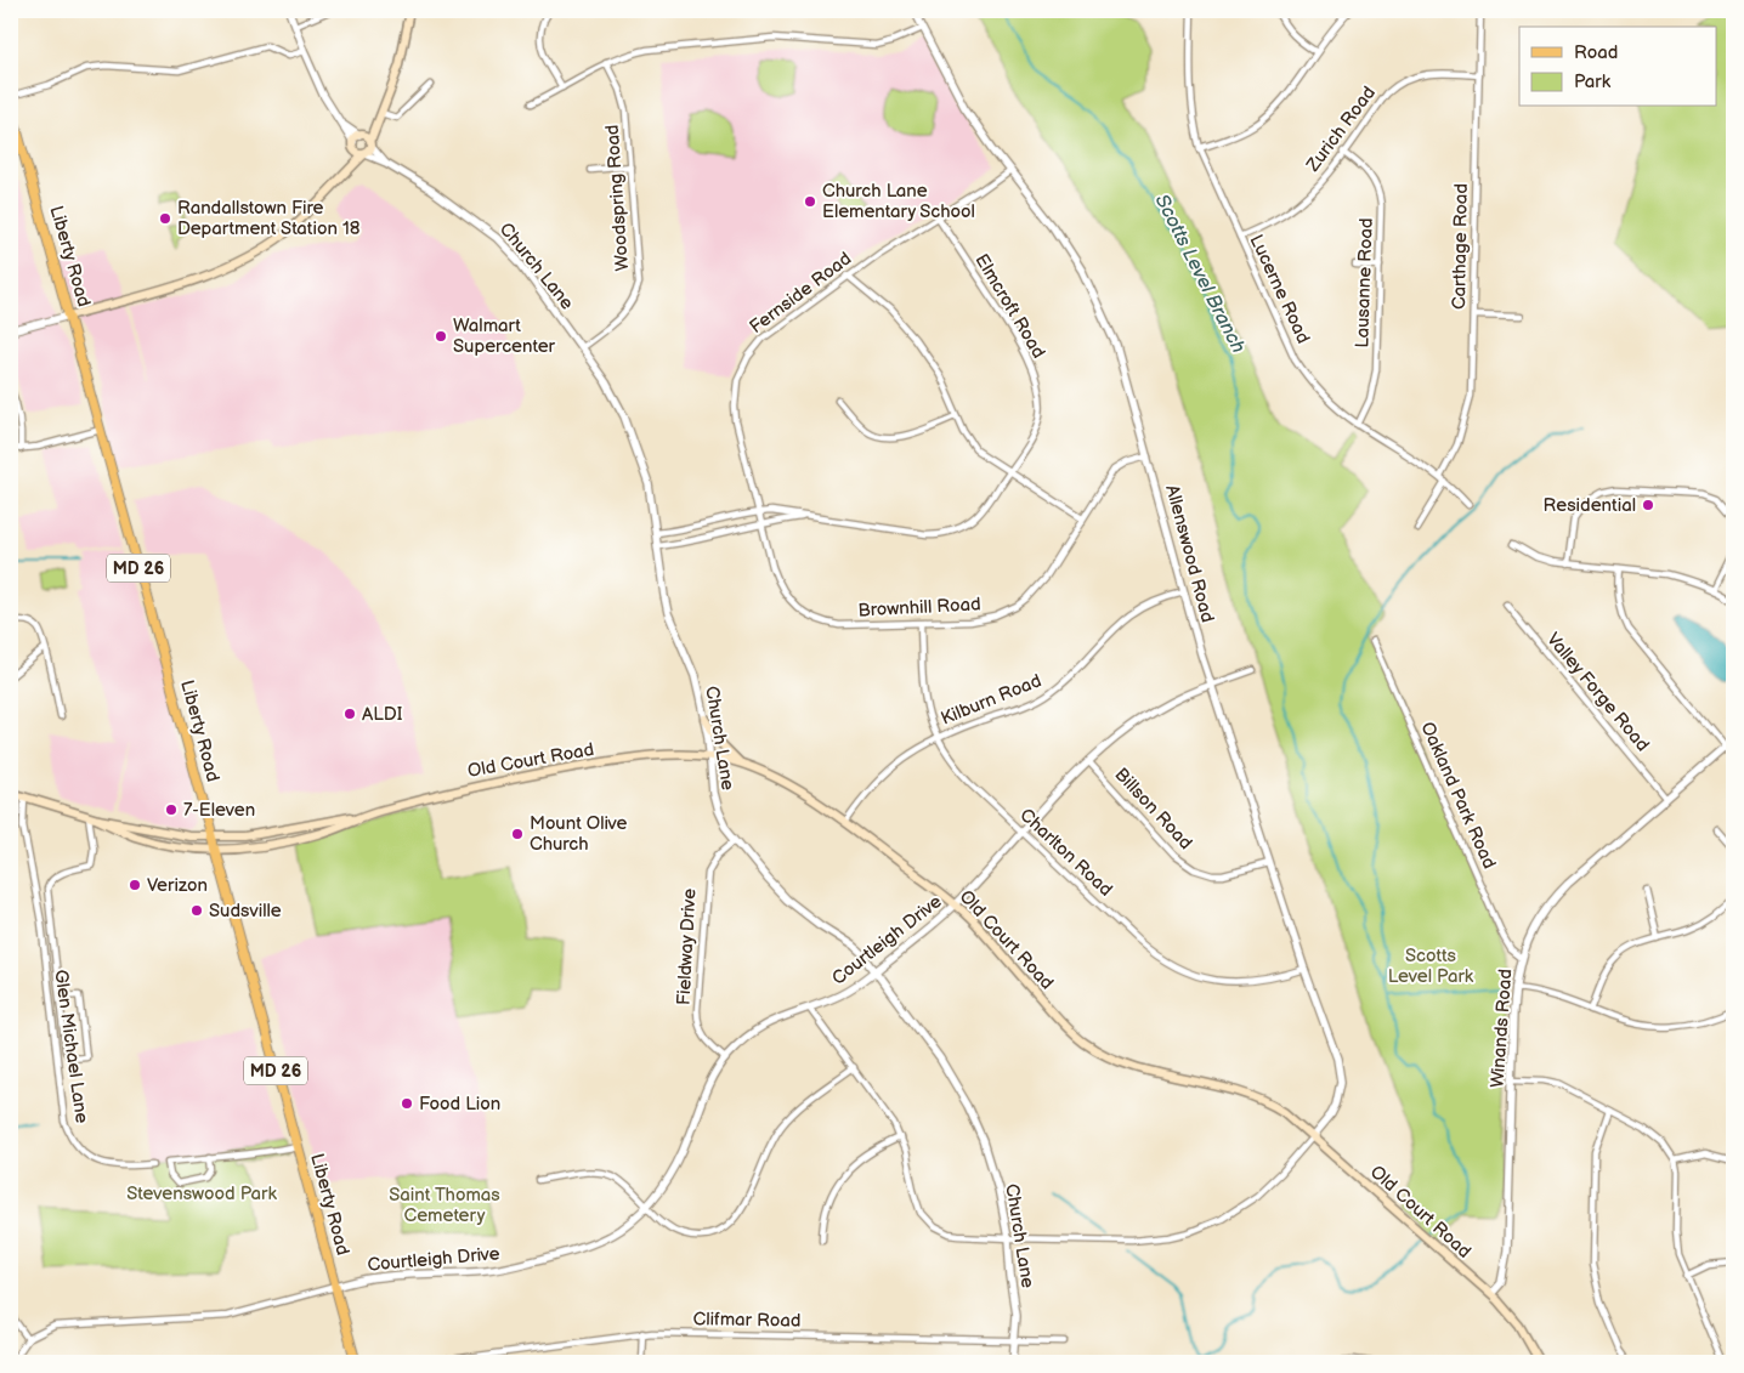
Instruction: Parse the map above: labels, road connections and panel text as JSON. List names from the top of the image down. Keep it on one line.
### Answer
{"streets":{"main road":["Liberty Road","MD 26","Old Court Road"],"street":["Zurich Road","Woodspring Road","Carthage Road","Church Lane","Lausanne Road","Lucerne Road","Fernside Road","Elmcroft Road","Allenswood Road","Brownhill Road","Valley Forge Road","Kilburn Road","Oakland Park Road","Billson Road","Charlton Road","Courtleigh Drive","Fieldway Drive","Winands Road","Glen Michael Lane","Clifmar Road"]},"crossings":[["Zurich Road","Carthage Road"],["Zurich Road","Lausanne Road"],["Zurich Road","Lucerne Road"],["Woodspring Road","Church Lane"],["Carthage Road","Lucerne Road"],["Liberty Road","Old Court Road"],["Liberty Road","Courtleigh Drive"],["Church Lane","Elmcroft Road"],["Church Lane","Old Court Road"],["Church Lane","Courtleigh Drive"],["Church Lane","Fieldway Drive"],["Church Lane","Clifmar Road"],["Lausanne Road","Lucerne Road"],["Fernside Road","Elmcroft Road"],["Fernside Road","Allenswood Road"],["Fernside Road","Brownhill Road"],["Elmcroft Road","Brownhill Road"],["Allenswood Road","Brownhill Road"],["Allenswood Road","Kilburn Road"],["Allenswood Road","Old Court Road"],["Allenswood Road","Billson Road"],["Allenswood Road","Charlton Road"],["Allenswood Road","Courtleigh Drive"],["Brownhill Road","Charlton Road"],["Valley Forge Road","Winands Road"],["Kilburn Road","Old Court Road"],["Kilburn Road","Charlton Road"],["Old Court Road","Courtleigh Drive"],["Old Court Road","Winands Road"],["Old Court Road","Glen Michael Lane"],["Oakland Park Road","Winands Road"],["Billson Road","Courtleigh Drive"],["Charlton Road","Courtleigh Drive"],["Courtleigh Drive","Fieldway Drive"]],"water":["Scotts Level Branch"],"parks":["Scotts Level Park","Stevenswood Park","Saint Thomas Cemetery"],"places":["Church Lane Elementary School","Randallstown Fire Department Station 18","Walmart Supercenter","Residential","ALDI","7-Eleven","Mount Olive Church","Verizon","Sudsville","Food Lion"],"legend":["Road","Park"]}
